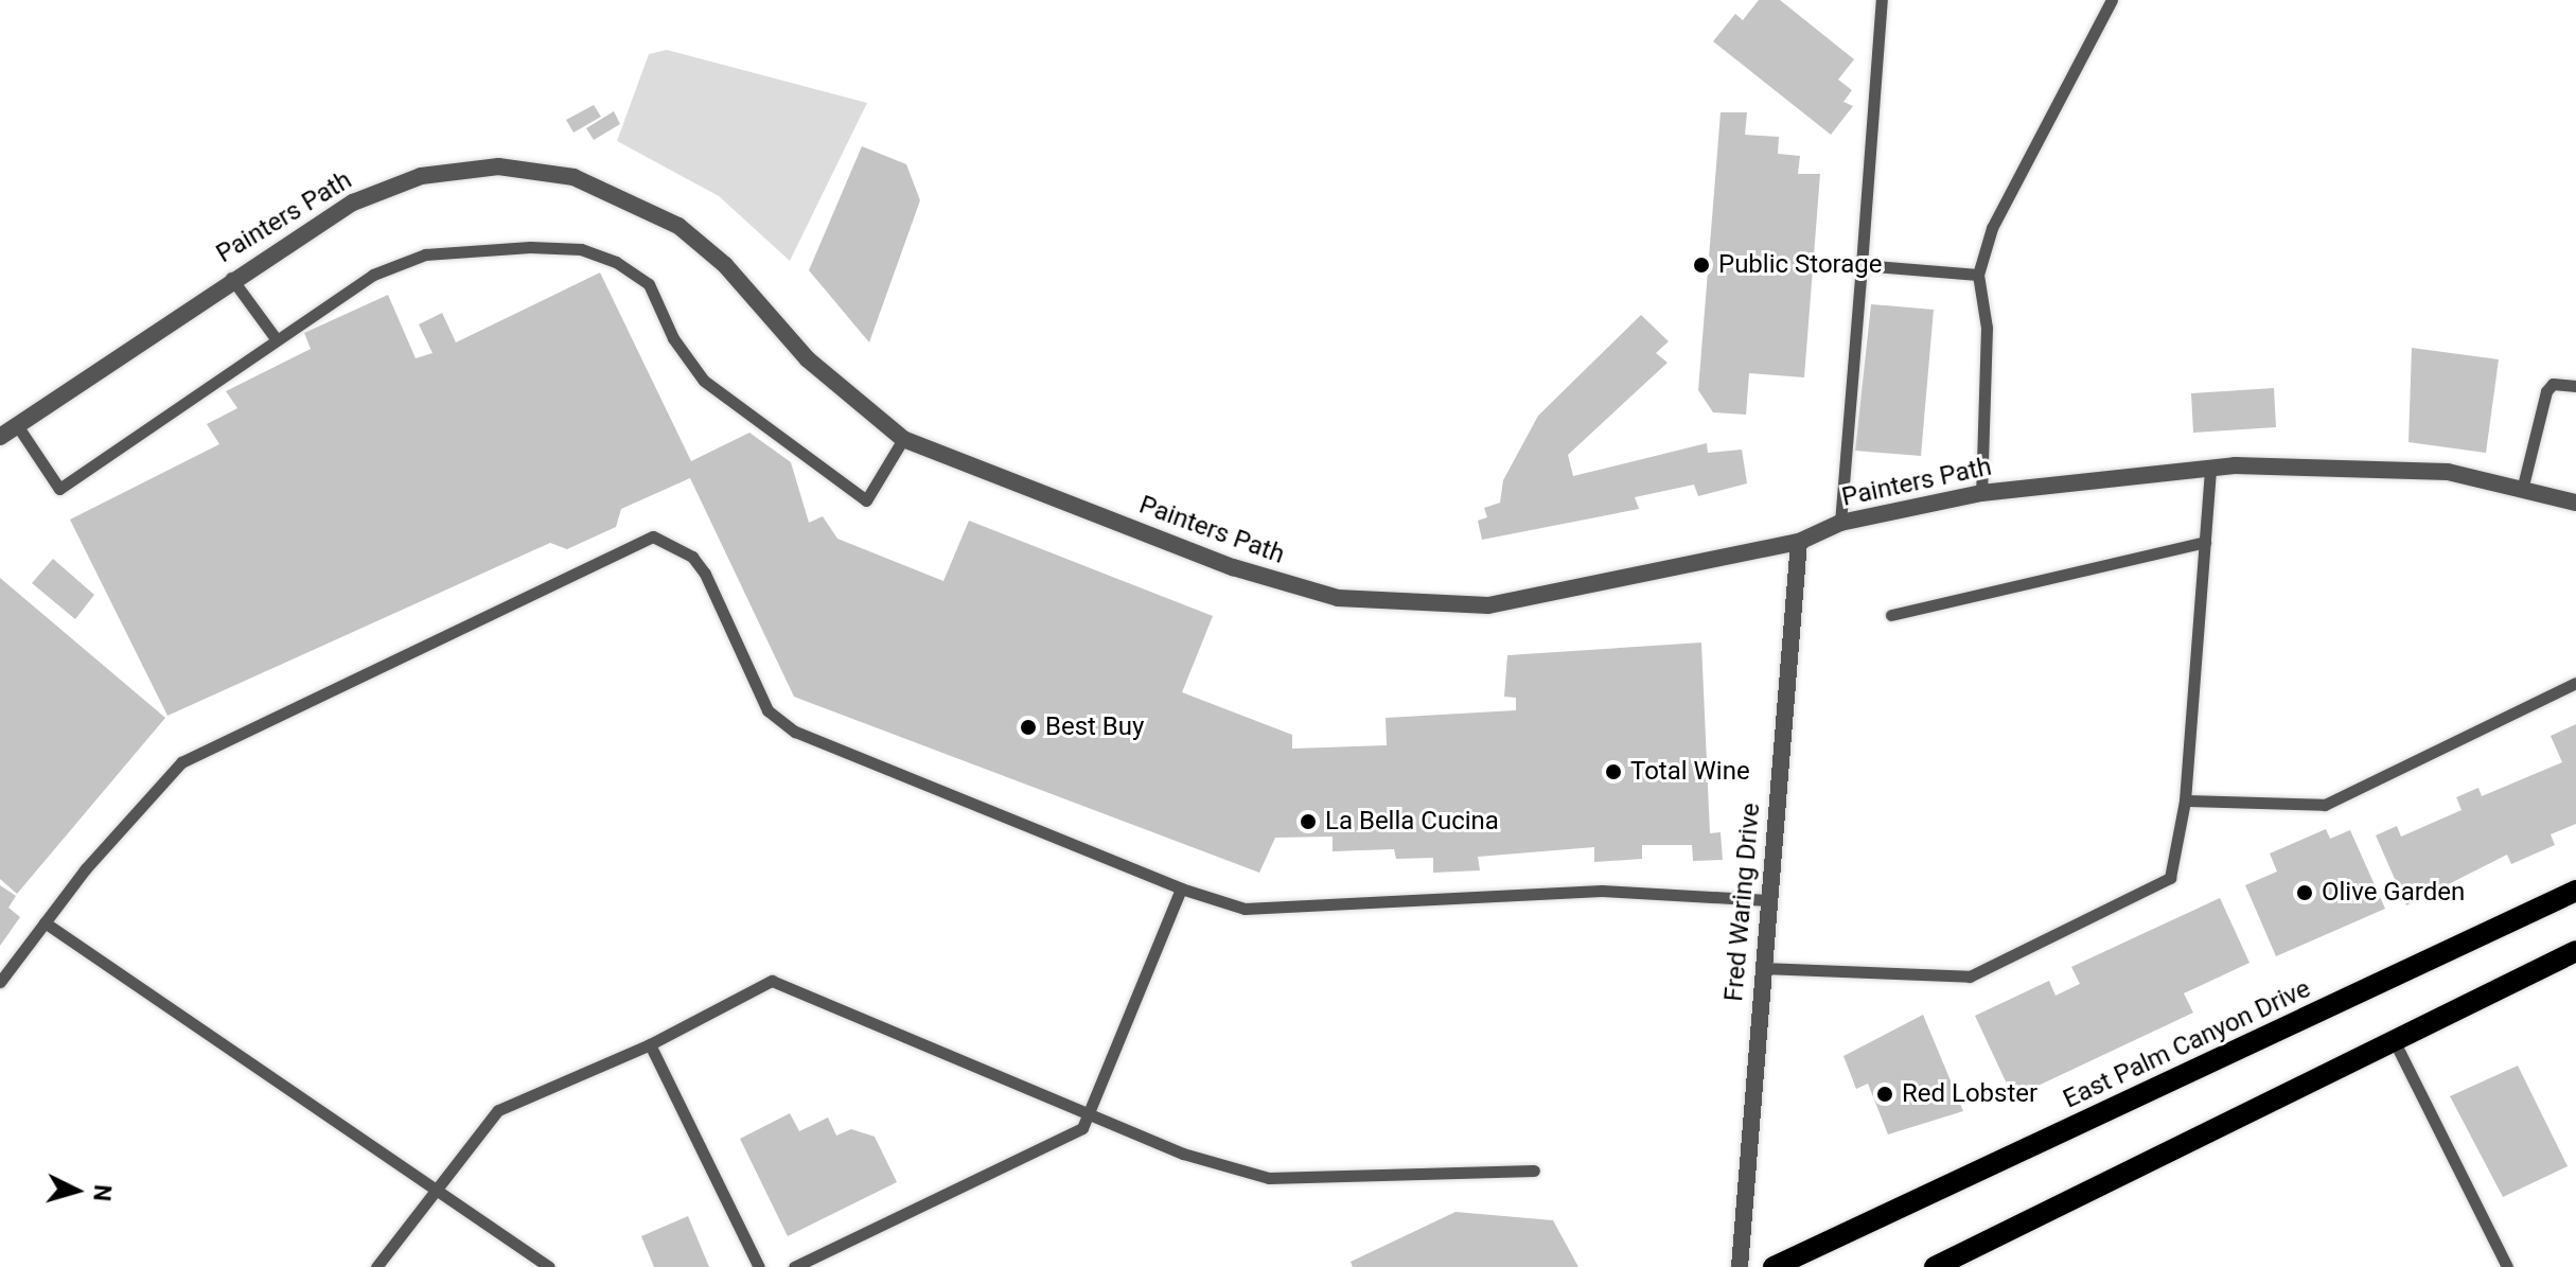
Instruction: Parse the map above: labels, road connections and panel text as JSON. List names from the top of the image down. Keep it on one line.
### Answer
{"streets":{"main road":["East Palm Canyon Drive"],"street":["Painters Path","Fred Waring Drive"]},"crossings":[["Painters Path","Fred Waring Drive"]],"places":["Public Storage","Best Buy","Total Wine","La Bella Cucina","Olive Garden","Red Lobster"],"north":"right"}
